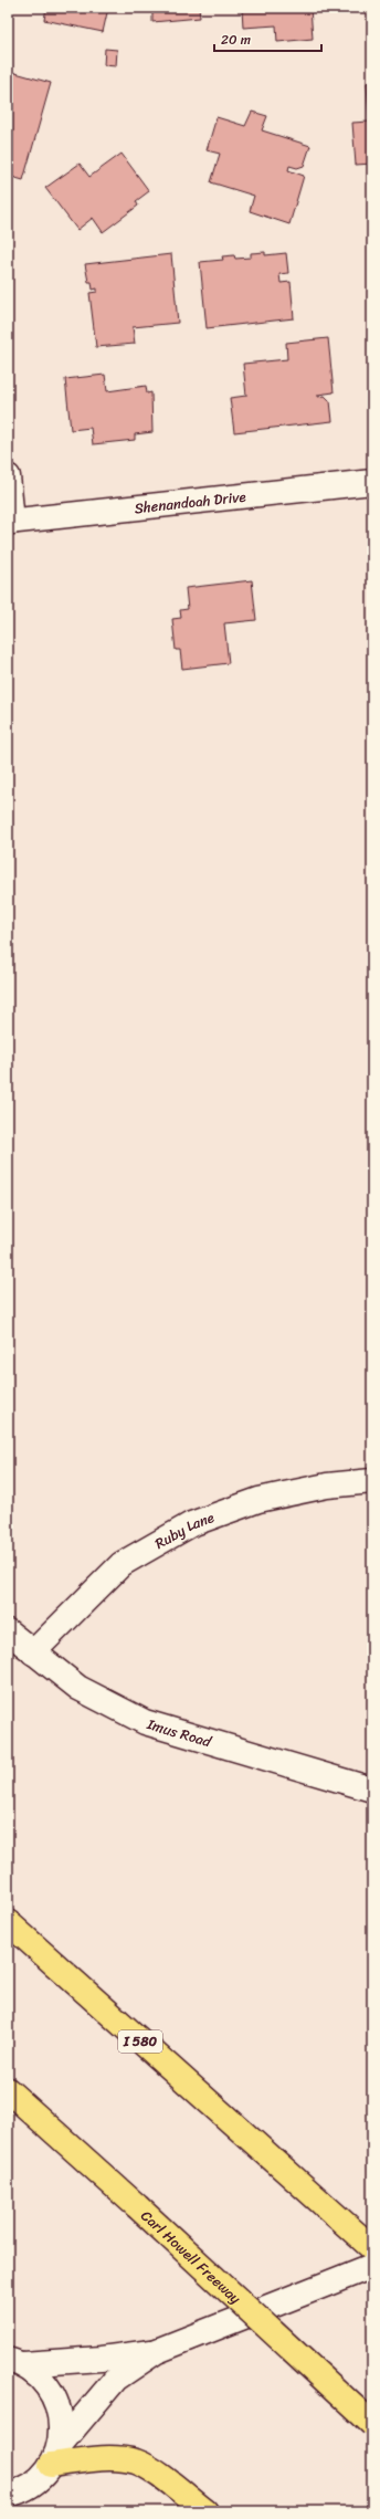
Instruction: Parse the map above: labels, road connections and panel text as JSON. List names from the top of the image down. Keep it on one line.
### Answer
{"streets":{"highway":["I 580","Carl Howell Freeway"],"street":["Shenandoah Drive","Ruby Lane","Imus Road"]},"crossings":[["Ruby Lane","Imus Road"]],"scale_bar":"20 m"}
